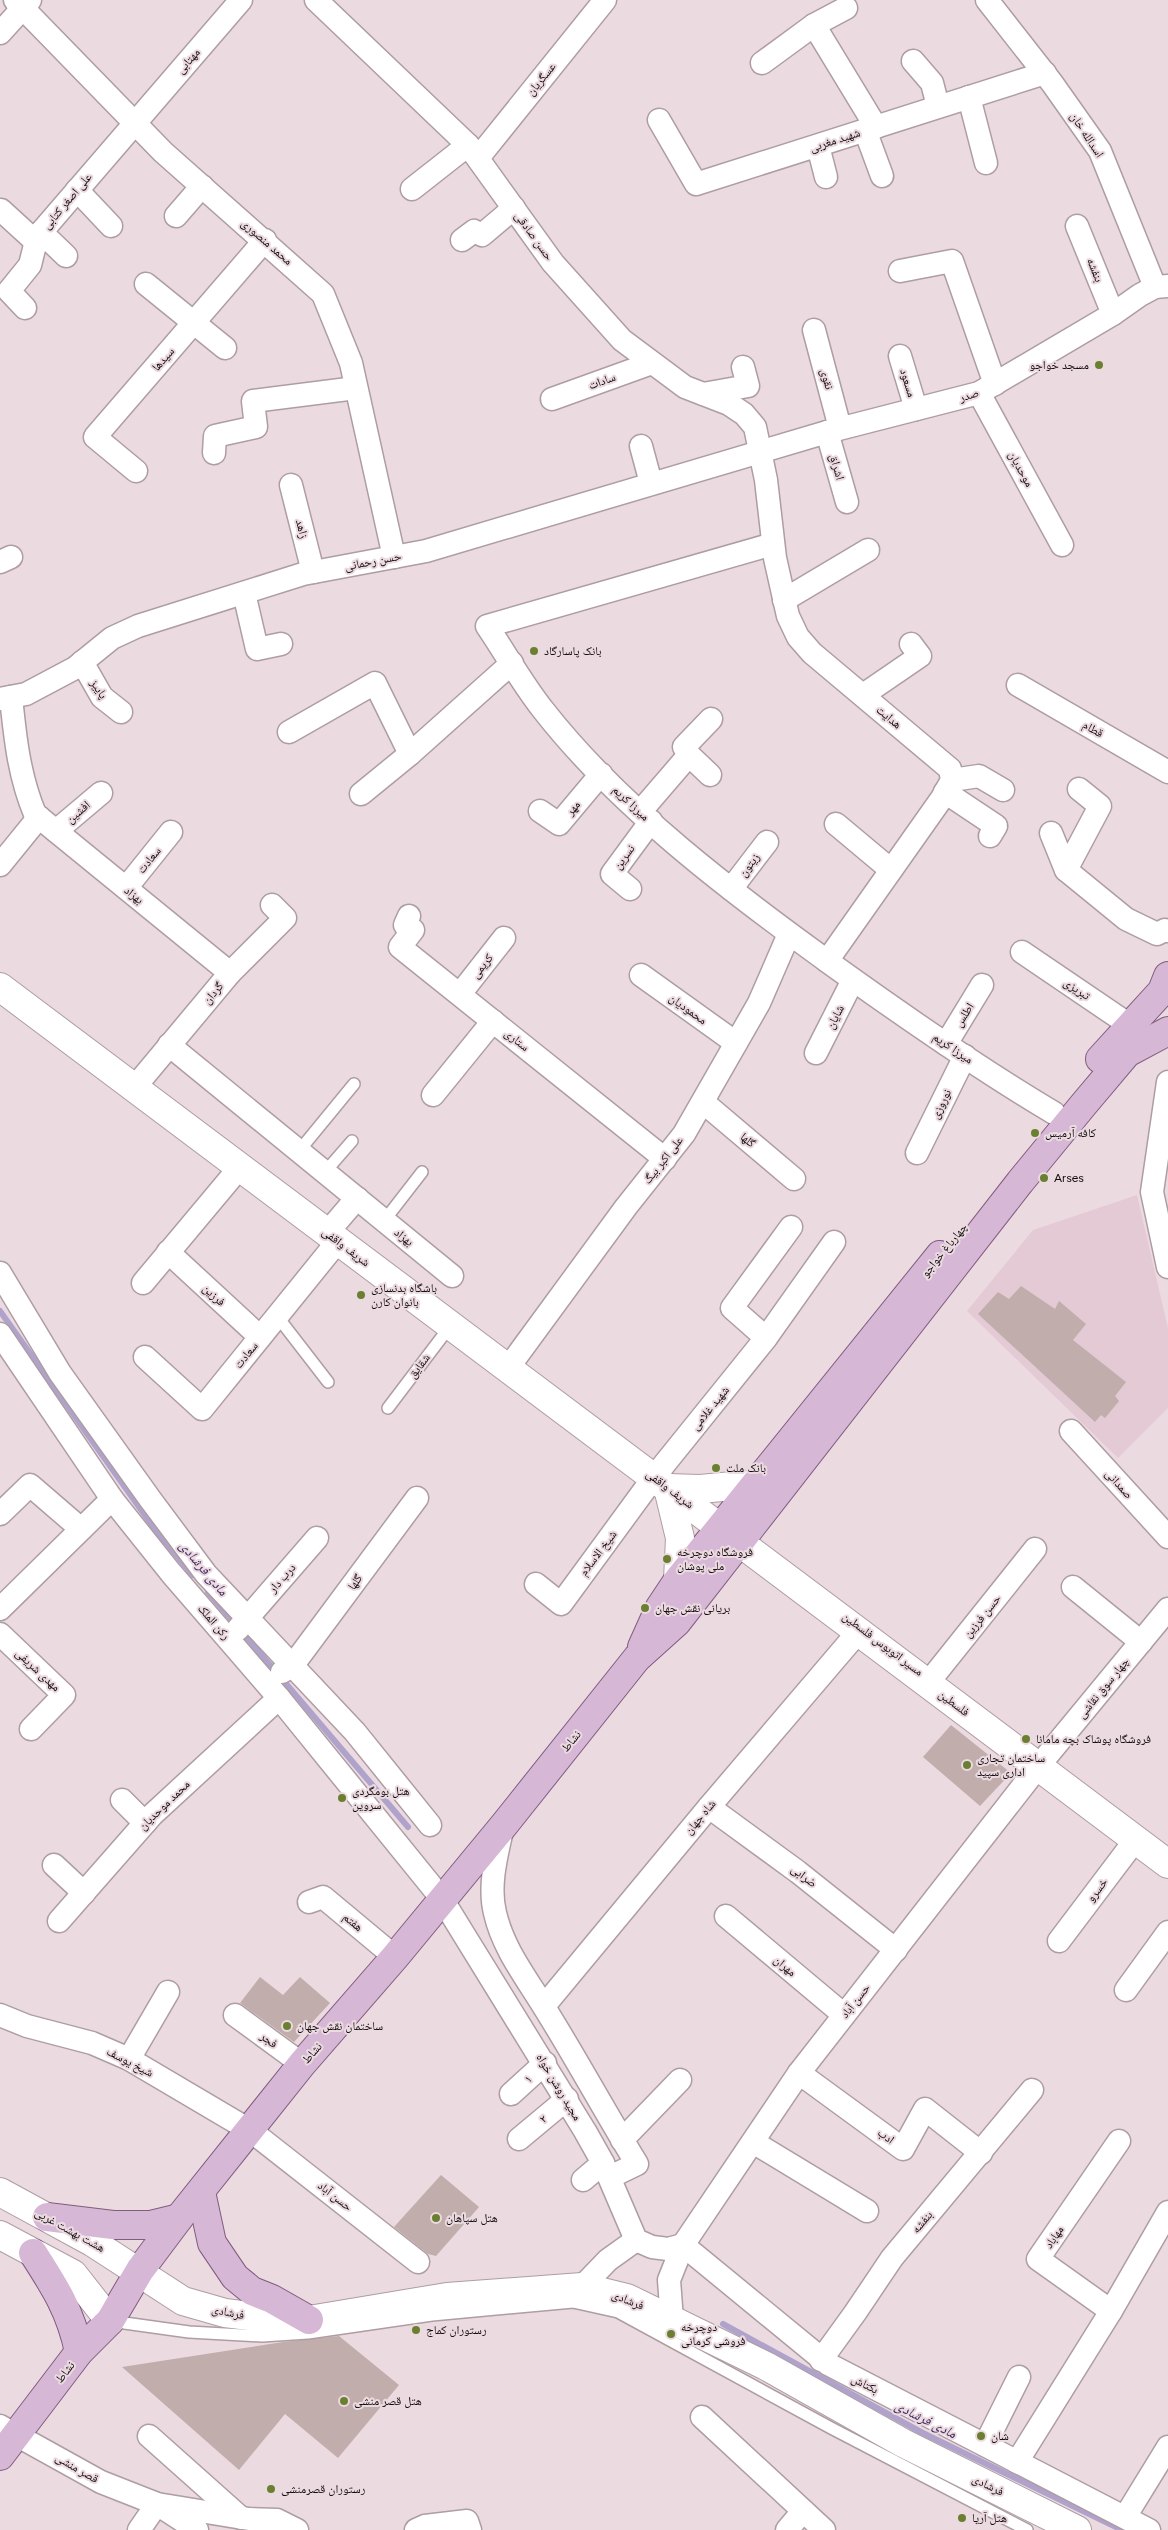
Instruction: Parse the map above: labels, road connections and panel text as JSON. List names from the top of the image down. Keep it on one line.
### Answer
{"streets":{"main road":["شریف واقفی","چهارباغ خواجو","فلسطین","نشاط","هشت بهشت غربی","فرشادی"],"street":["مهتابی","عسگریان","اسدالله خان","شهید مغربی","علی اصغر کتابی","حسن صادقی","محمد منصوری","بنفشه","سیدها","نقوی","سادات","مسعود","صدر","اشراق","موحدیان","زاهد","حسن رحمانی","پاییز","هدایت","قطام","میرزا کریم","مهر","افشین","نسرین","سعادت","زیتون","بهزاد","کریمی","تبریزی","گردان","محمودیان","اطلس","شایان","ستاری","نوروزی","گلها","علی اکبر بیگ","فرزین","شهید غلامی","صمدانی","شیخ الاسلام","درب دار","حسن فرزین","رکن الملک","مهدی شریفی","چهار سوق نقاشی","محمد موحدیان","شاه جهان","ضرابی","خسرو","هفتم","مهران","حسن آباد","فجر","شیخ یوسف","۱","مجید روشن خواه","۲","ادب","مهاباد","بکتاش","قصر منشی"],"lane":["شقایق","مسیر اتوبوس فلسطین"]},"crossings":[["مهتابی","علی اصغر کتابی"],["مهتابی","محمد منصوری"],["عسگریان","حسن صادقی"],["اسدالله خان","شهید مغربی"],["اسدالله خان","صدر"],["علی اصغر کتابی","محمد منصوری"],["حسن صادقی","سادات"],["حسن صادقی","صدر"],["حسن صادقی","حسن رحمانی"],["حسن صادقی","هدایت"],["محمد منصوری","سیدها"],["محمد منصوری","حسن رحمانی"],["بنفشه","صدر"],["بنفشه","ادب"],["بنفشه","بکتاش"],["نقوی","صدر"],["نقوی","اشراق"],["مسعود","صدر"],["صدر","اشراق"],["صدر","موحدیان"],["صدر","حسن رحمانی"],["صدر","هدایت"],["زاهد","حسن رحمانی"],["حسن رحمانی","پاییز"],["حسن رحمانی","هدایت"],["حسن رحمانی","بهزاد"],["هدایت","میرزا کریم"],["میرزا کریم","مهر"],["میرزا کریم","نسرین"],["میرزا کریم","زیتون"],["میرزا کریم","اطلس"],["میرزا کریم","شایان"],["میرزا کریم","نوروزی"],["میرزا کریم","علی اکبر بیگ"],["میرزا کریم","چهارباغ خواجو"],["افشین","بهزاد"],["سعادت","بهزاد"],["سعادت","شریف واقفی"],["سعادت","فرزین"],["بهزاد","گردان"],["کریمی","ستاری"],["تبریزی","چهارباغ خواجو"],["گردان","شریف واقفی"],["محمودیان","علی اکبر بیگ"],["اطلس","نوروزی"],["ستاری","علی اکبر بیگ"],["گلها","علی اکبر بیگ"],["گلها","محمد موحدیان"],["علی اکبر بیگ","شریف واقفی"],["شریف واقفی","چهارباغ خواجو"],["شریف واقفی","شقایق"],["شریف واقفی","شهید غلامی"],["شریف واقفی","شیخ الاسلام"],["شریف واقفی","مسیر اتوبوس فلسطین"],["شریف واقفی","فلسطین"],["شریف واقفی","نشاط"],["چهارباغ خواجو","مسیر اتوبوس فلسطین"],["چهارباغ خواجو","فلسطین"],["چهارباغ خواجو","نشاط"],["شهید غلامی","شیخ الاسلام"],["درب دار","رکن الملک"],["حسن فرزین","مسیر اتوبوس فلسطین"],["حسن فرزین","فلسطین"],["رکن الملک","نشاط"],["رکن الملک","محمد موحدیان"],["رکن الملک","مجید روشن خواه"],["مسیر اتوبوس فلسطین","فلسطین"],["مسیر اتوبوس فلسطین","نشاط"],["چهار سوق نقاشی","فلسطین"],["چهار سوق نقاشی","حسن آباد"],["فلسطین","نشاط"],["فلسطین","شاه جهان"],["فلسطین","خسرو"],["فلسطین","حسن آباد"],["نشاط","هفتم"],["نشاط","حسن آباد"],["نشاط","فجر"],["نشاط","شیخ یوسف"],["نشاط","مجید روشن خواه"],["نشاط","هشت بهشت غربی"],["نشاط","فرشادی"],["نشاط","قصر منشی"],["شاه جهان","ضرابی"],["ضرابی","حسن آباد"],["مهران","حسن آباد"],["حسن آباد","شیخ یوسف"],["حسن آباد","ادب"],["حسن آباد","فرشادی"],["حسن آباد","بکتاش"],["۱","مجید روشن خواه"],["مجید روشن خواه","۲"],["هشت بهشت غربی","فرشادی"]],"water":["مادی فرشادی"],"places":["مسجد خواجو","بانک پاسارگاد","کافه آرمیس","Arses","باشگاه بدنسازی بانوان کارن","بانک ملت","فروشگاه دوچرخه ملی پوشان","بریانی نقش جهان","فروشگاه پوشاک بچه مامانا","ساختمان تجاری اداری سپید","هتل بومگردی سروین","ساختمان نقش جهان","هتل سپاهان","رستوران کماج","دوچرخه فروشی کرمانی","هتل قصر منشی","شان","رستوران قصرمنشی","هتل آریا"]}
